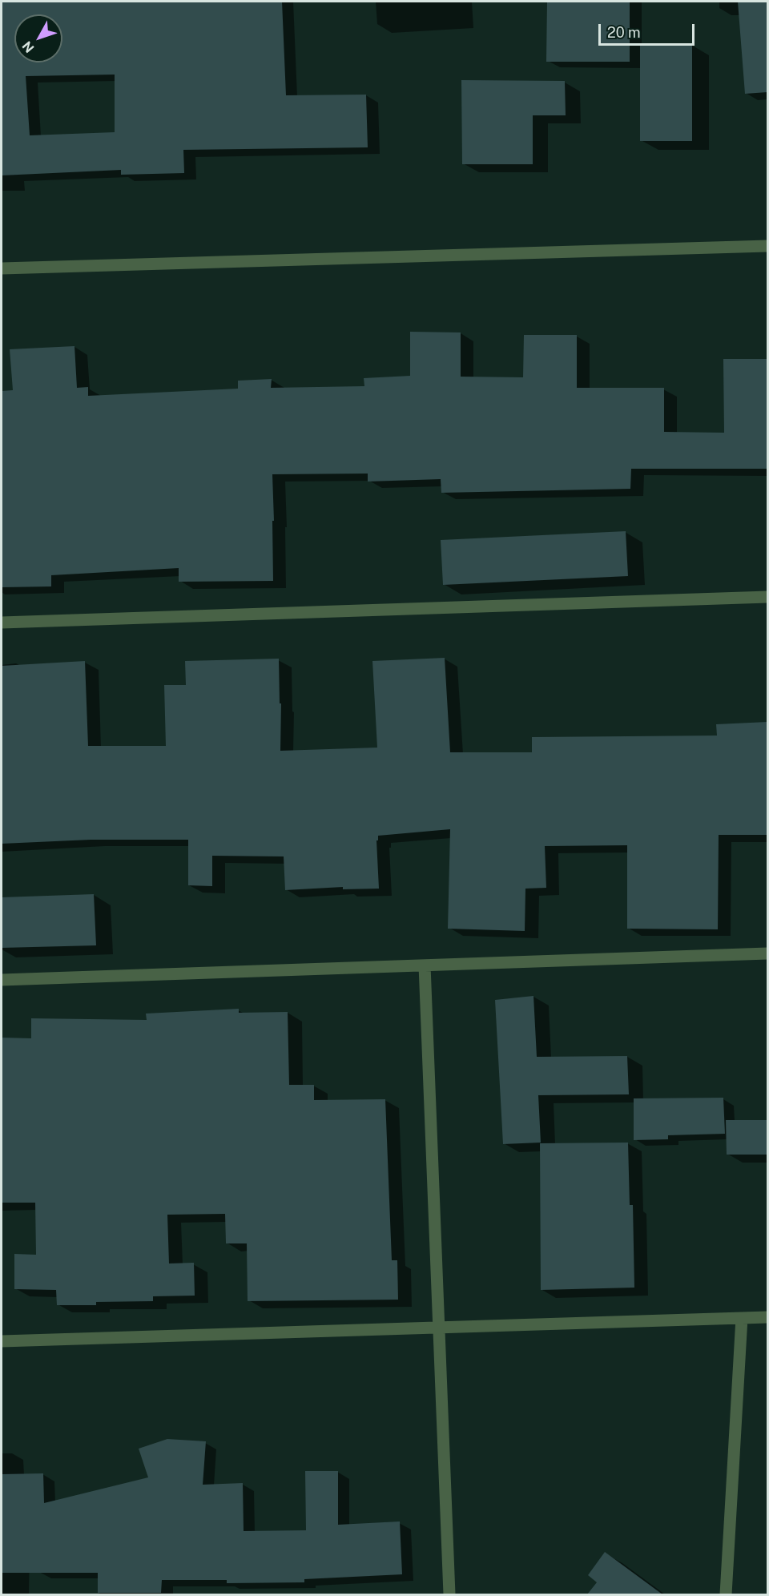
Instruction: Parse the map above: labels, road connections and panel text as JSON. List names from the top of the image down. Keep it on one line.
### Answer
{"scale_bar":"20 m","north":"bottom left"}
